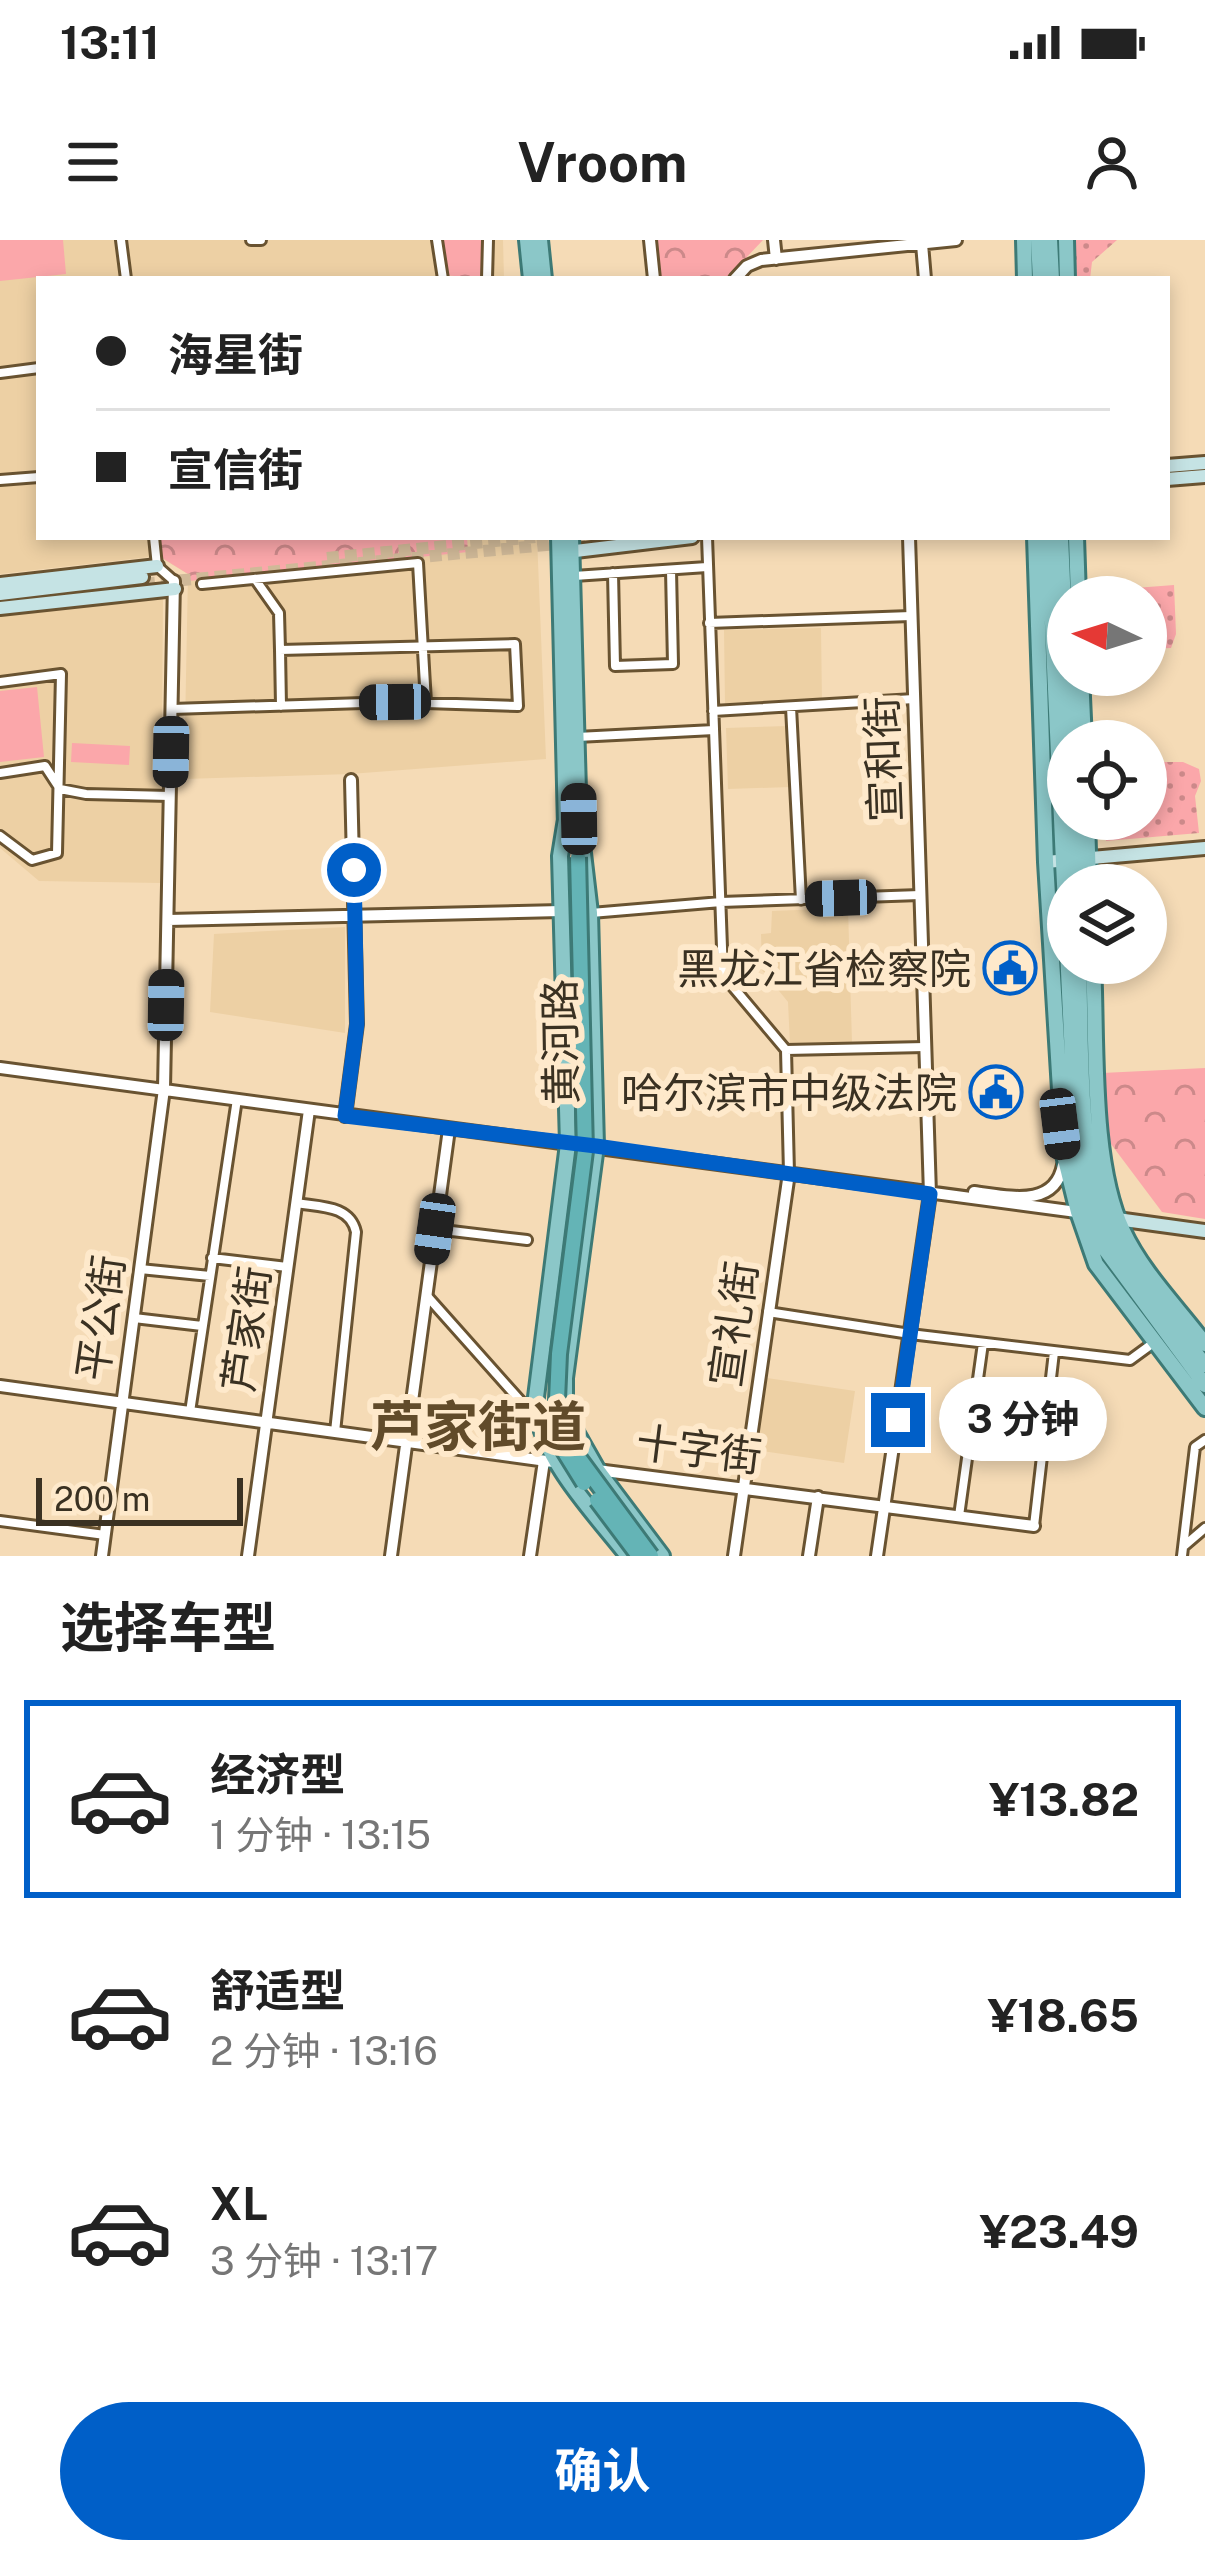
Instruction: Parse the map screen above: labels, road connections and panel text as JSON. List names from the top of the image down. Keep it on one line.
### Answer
{"streets":{"main road":["黄河路"],"street":["宣和街","平公街","宣礼街","芦家街","十字街"]},"crossings":[["宣和街","十字街"],["黄河路","十字街"],["平公街","十字街"],["宣礼街","十字街"],["芦家街","十字街"]],"districts":["芦家街道"],"places":{"public building":["黑龙江省检察院","哈尔滨市中级法院"]},"scale_bar":"200 m","north":"left","page":{"status":"13:11","header":"Vroom","banner":["海星街","宣信街"],"bubble":"3 分钟","scale":"200 m","heading":"选择车型","list":[{"name":"经济型","note":"1 分钟 · 13:15","value":"¥13.82"},{"name":"舒适型","note":"2 分钟 · 13:16","value":"¥18.65"},{"name":"XL","note":"3 分钟 · 13:17","value":"¥23.49"}],"buttons":"确认"}}
